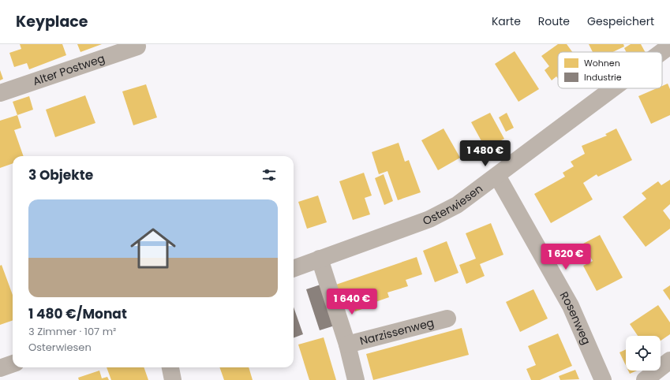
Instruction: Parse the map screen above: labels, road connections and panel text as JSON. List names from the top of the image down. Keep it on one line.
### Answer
{"streets":{"street":["Alter Postweg","Osterwiesen","Rosenweg","Narzissenweg"]},"crossings":[["Osterwiesen","Rosenweg"],["Osterwiesen","Narzissenweg"]],"legend":["Wohnen","Industrie"],"page":{"header":"Keyplace","nav":["Karte","Route","Gespeichert"],"price":["1 480 €","1 620 €","1 640 €"],"heading":"3 Objekte","list":[{"name":"1 480 €/Monat","note":"3 Zimmer · 107 m² · Osterwiesen"}]}}
